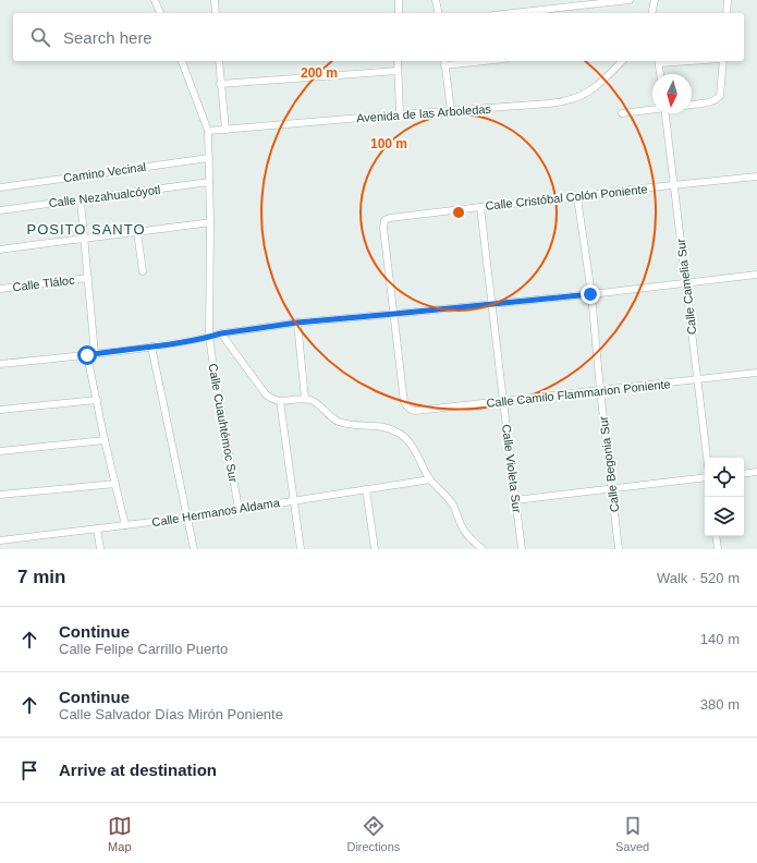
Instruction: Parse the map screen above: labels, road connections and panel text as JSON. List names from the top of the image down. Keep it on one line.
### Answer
{"streets":{"street":["Avenida de las Arboledas","Camino Vecinal","Calle Nezahualcóyotl","Calle Cristóbal Colón Poniente","Calle Tláloc","Calle Camelia Sur","Calle Camilo Flammarion Poniente","Calle Cuauhtémoc Sur","Calle Begonia Sur","Calle Violeta Sur","Calle Hermanos Aldama"]},"crossings":[["Avenida de las Arboledas","Calle Cuauhtémoc Sur"],["Camino Vecinal","Calle Cuauhtémoc Sur"],["Calle Nezahualcóyotl","Calle Cuauhtémoc Sur"],["Calle Cristóbal Colón Poniente","Calle Camelia Sur"],["Calle Cristóbal Colón Poniente","Calle Camilo Flammarion Poniente"],["Calle Cristóbal Colón Poniente","Calle Begonia Sur"],["Calle Cristóbal Colón Poniente","Calle Violeta Sur"],["Calle Camelia Sur","Calle Camilo Flammarion Poniente"],["Calle Camilo Flammarion Poniente","Calle Begonia Sur"],["Calle Camilo Flammarion Poniente","Calle Violeta Sur"],["Calle Cuauhtémoc Sur","Calle Hermanos Aldama"]],"districts":["POSITO SANTO"],"north":"bottom","page":{"search":"Search here","heading":["7 min","Walk · 520 m"],"list":[["Continue","Calle Felipe Carrillo Puerto","140 m"],["Continue","Calle Salvador Días Mirón Poniente","380 m"],"Arrive at destination"],"nav":["Map","Directions","Saved"]},"rings":["200 m","100 m"]}
